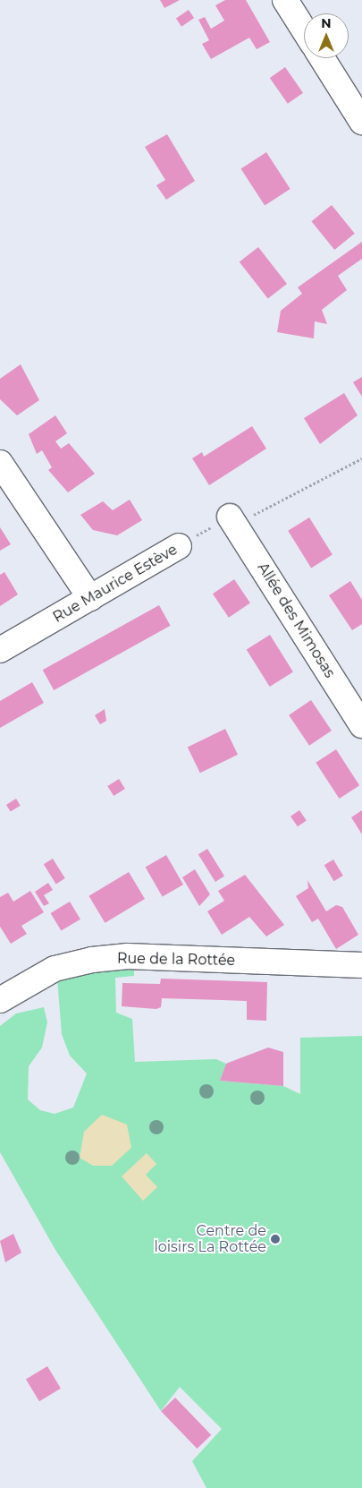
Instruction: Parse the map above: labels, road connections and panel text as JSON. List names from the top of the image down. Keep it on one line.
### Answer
{"streets":{"street":["Rue Maurice Estève","Allée des Mimosas","Rue de la Rottée"]},"crossings":[["Rue Maurice Estève","Allée des Mimosas"]],"places":["Centre de loisirs La Rottée"],"north":"top"}
